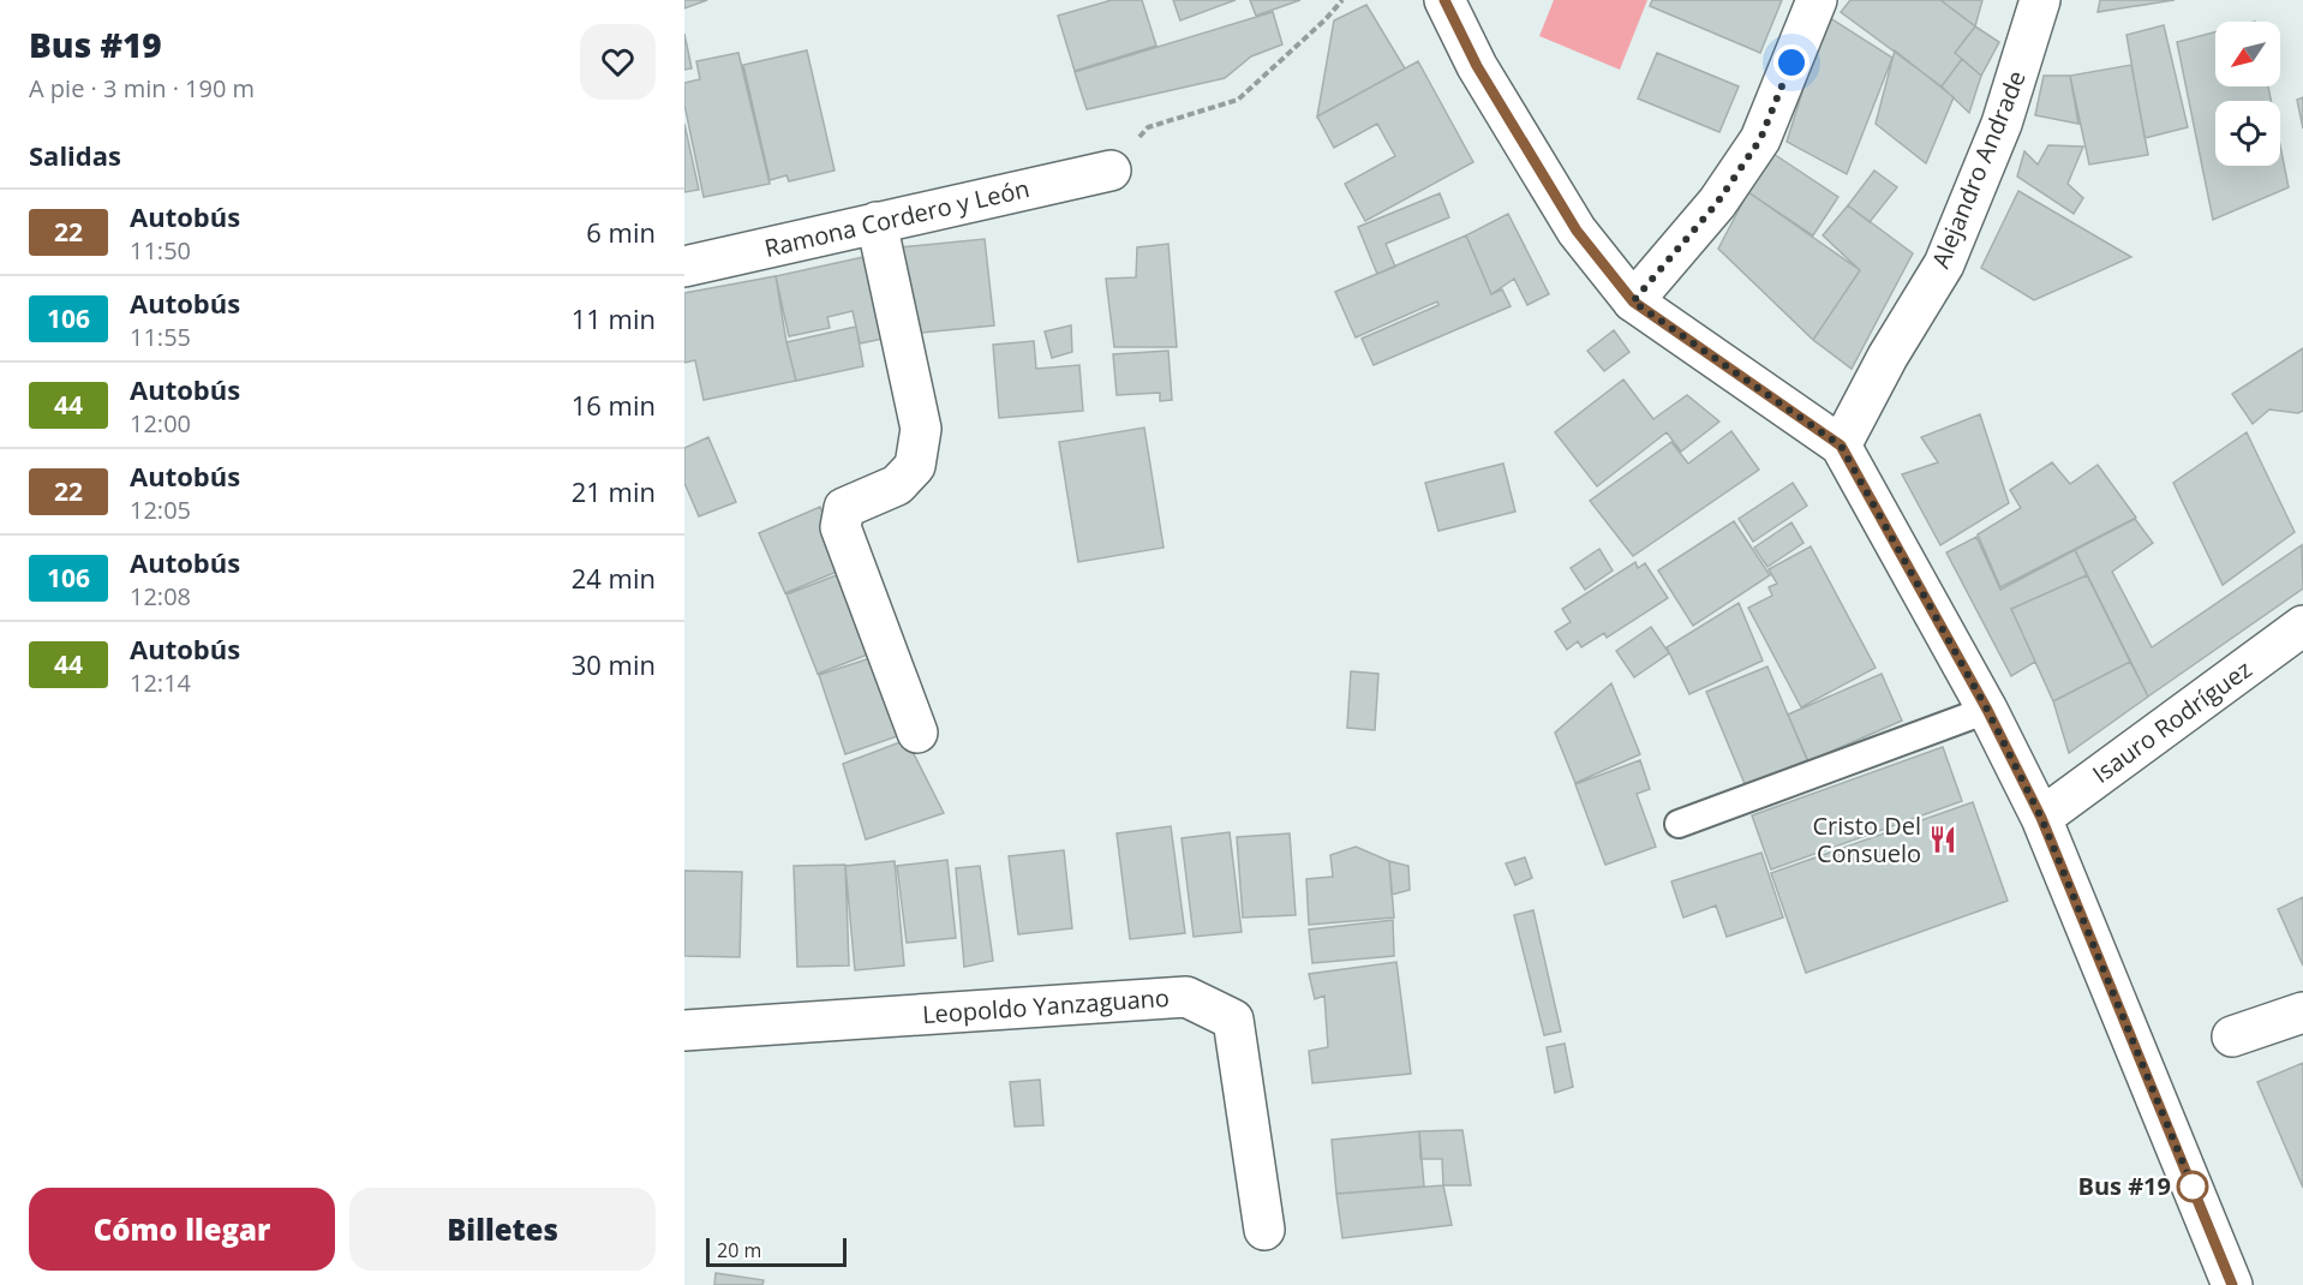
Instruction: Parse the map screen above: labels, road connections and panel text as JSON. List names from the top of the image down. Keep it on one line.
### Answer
{"streets":{"street":["Alejandro Andrade","Ramona Cordero y León","Isauro Rodríguez","Leopoldo Yanzaguano"]},"places":{"restaurant":["Cristo Del Consuelo"],"other":["Bus #19"]},"lines":["bus line 22"],"scale_bar":"20 m","north":"bottom left","page":{"heading":[["Bus #19","A pie · 3 min · 190 m"],"Salidas"],"list":[{"mark":"22","name":"Autobús","note":"11:50","value":"6 min"},{"mark":"106","name":"Autobús","note":"11:55","value":"11 min"},{"mark":"44","name":"Autobús","note":"12:00","value":"16 min"},{"mark":"22","name":"Autobús","note":"12:05","value":"21 min"},{"mark":"106","name":"Autobús","note":"12:08","value":"24 min"},{"mark":"44","name":"Autobús","note":"12:14","value":"30 min"}],"buttons":["Cómo llegar","Billetes"],"scale":"20 m"}}
